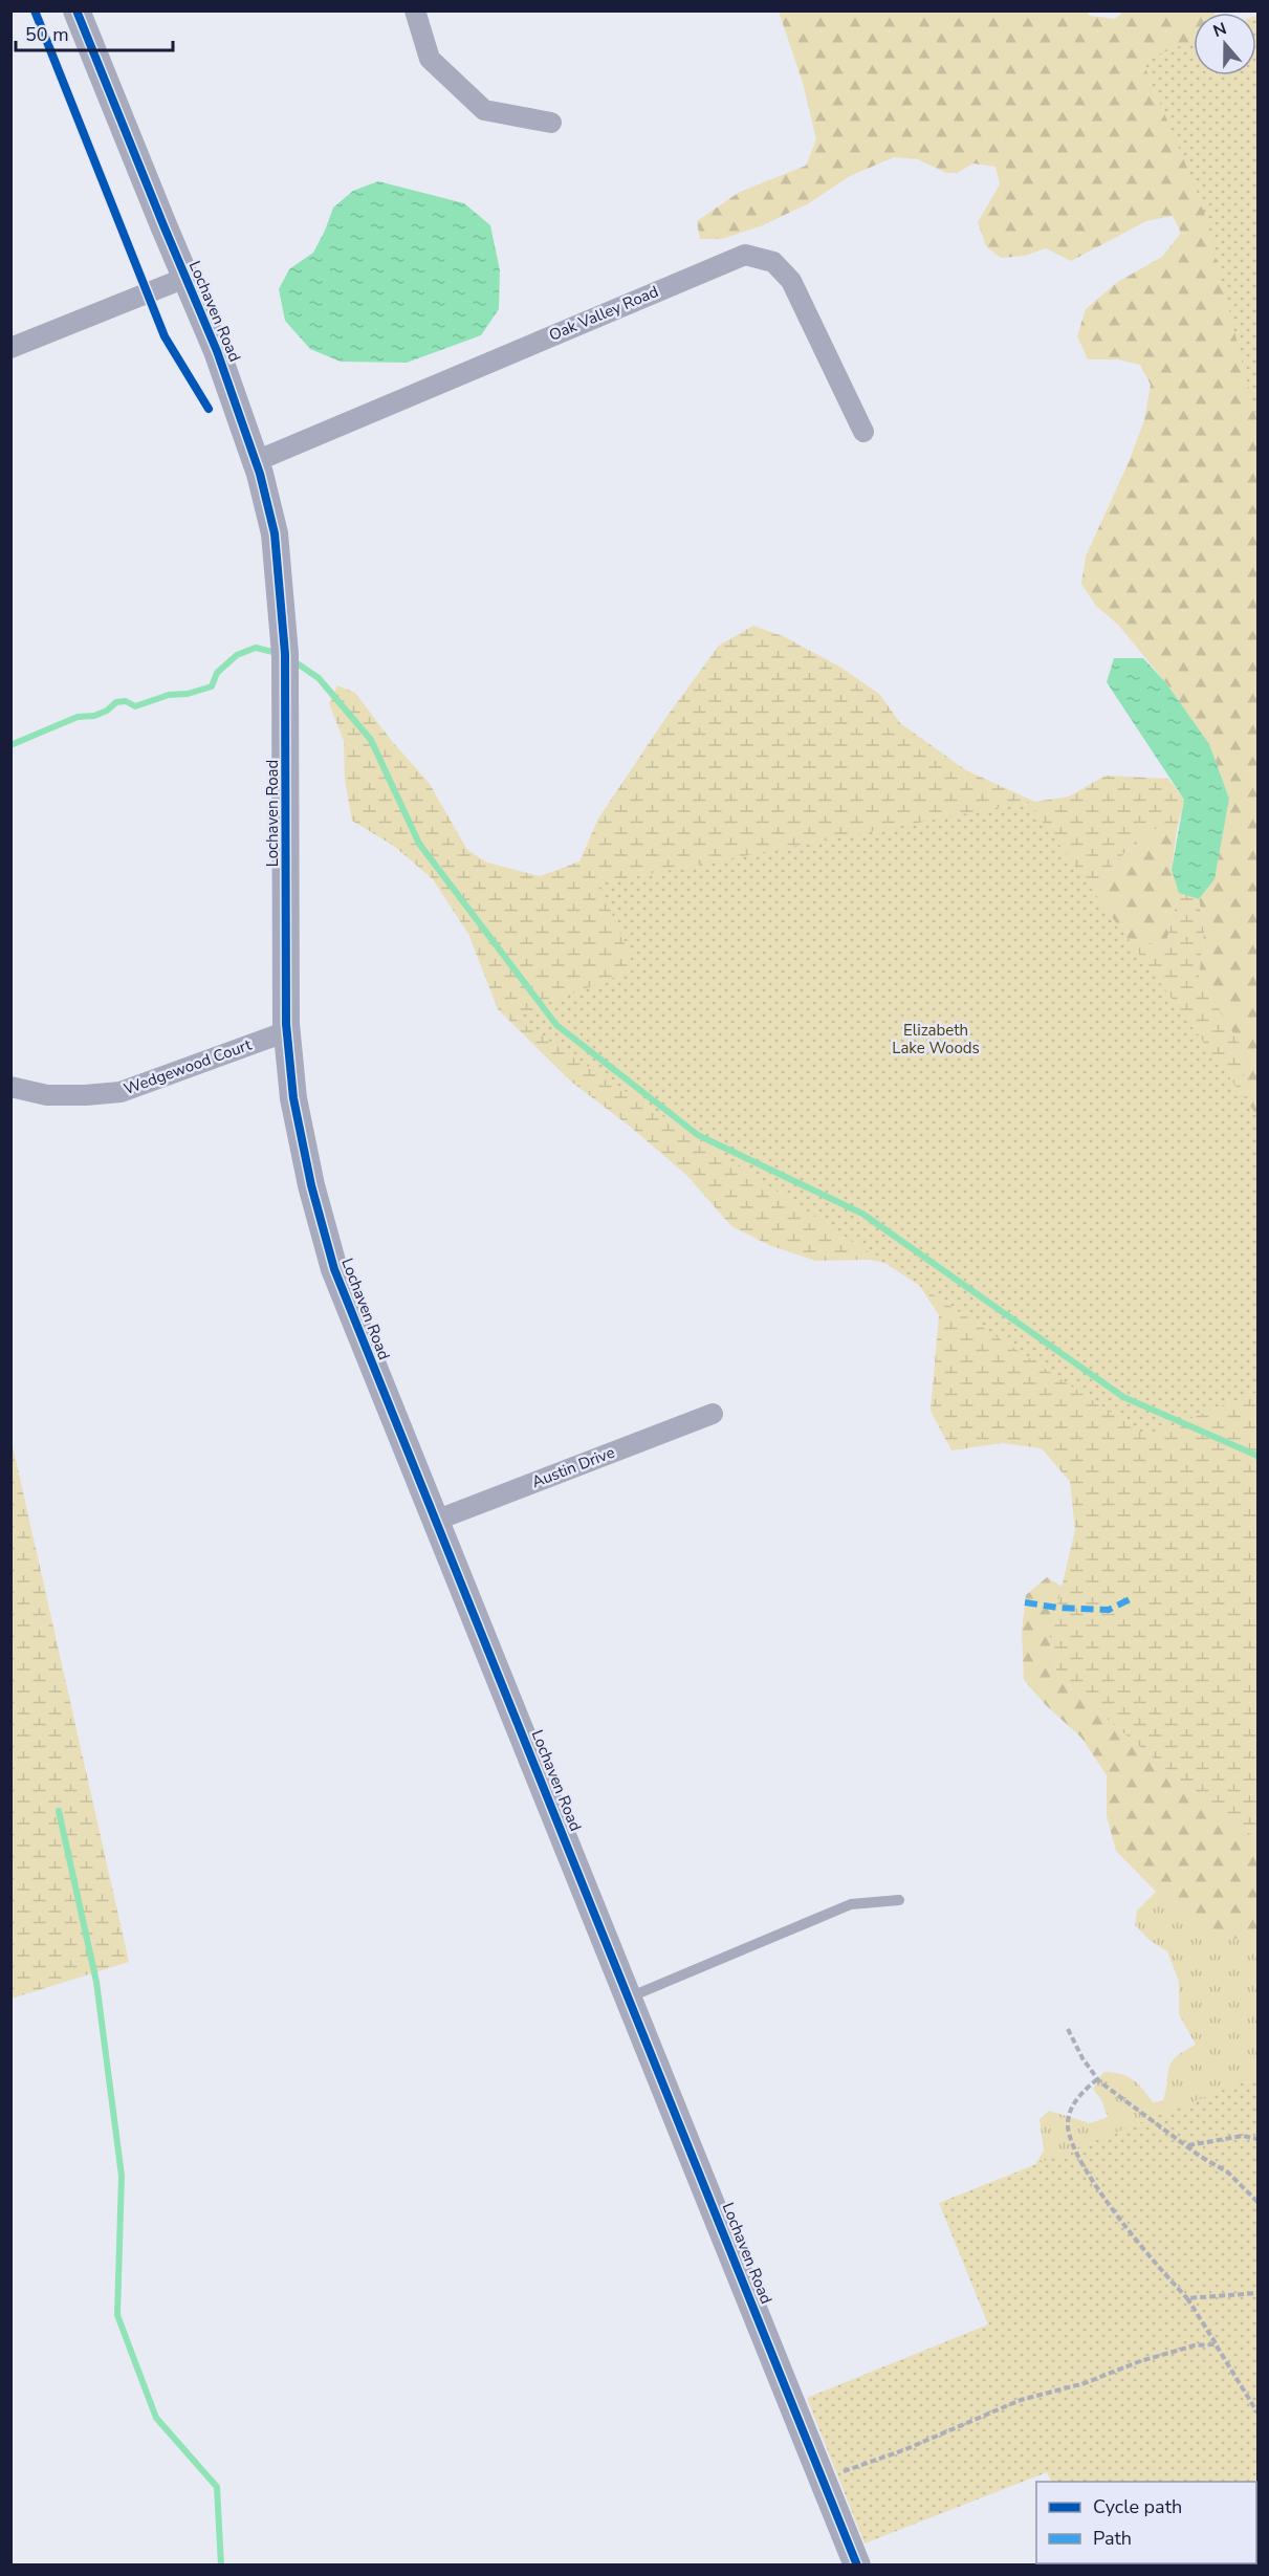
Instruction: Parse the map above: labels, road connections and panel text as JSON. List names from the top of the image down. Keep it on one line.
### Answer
{"streets":{"street":["Lochaven Road","Oak Valley Road","Wedgewood Court","Austin Drive"]},"crossings":[["Lochaven Road","Oak Valley Road"],["Lochaven Road","Wedgewood Court"],["Lochaven Road","Austin Drive"]],"parks":["Elizabeth Lake Woods"],"legend":["Cycle path","Path"],"scale_bar":"50 m","north":"top"}
